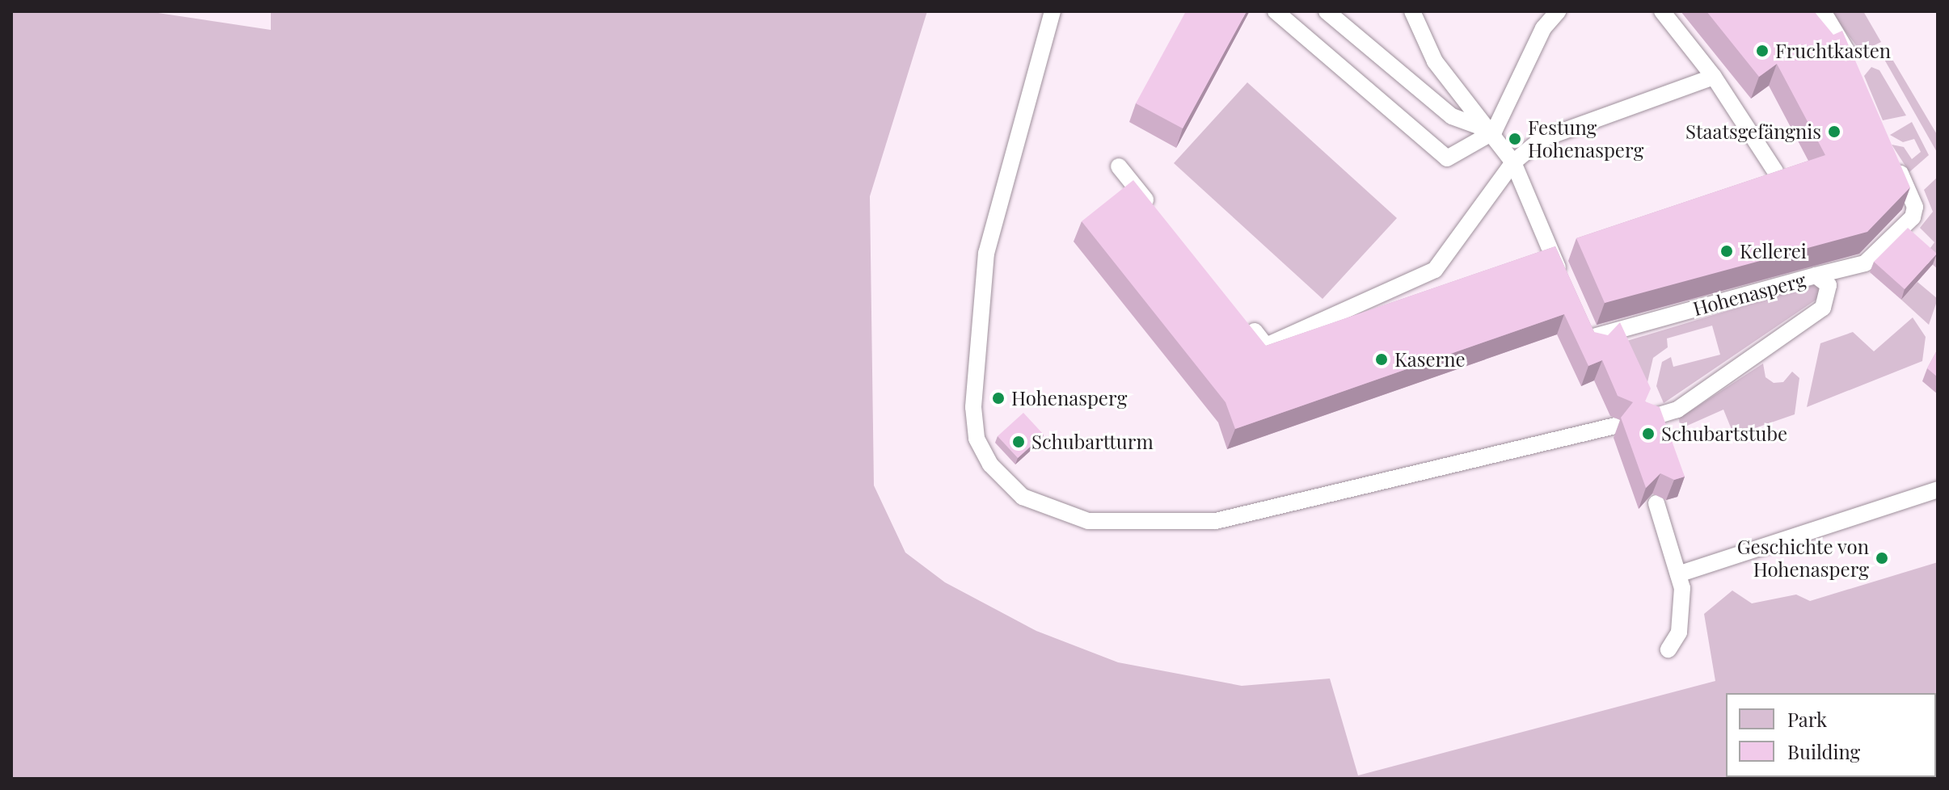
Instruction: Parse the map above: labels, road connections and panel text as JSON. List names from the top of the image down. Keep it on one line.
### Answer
{"streets":{"lane":["Hohenasperg"]},"places":["Fruchtkasten","Staatsgefängnis","Festung Hohenasperg","Kellerei","Kaserne","Hohenasperg","Schubartstube","Schubartturm","Geschichte von Hohenasperg"],"legend":["Park","Building"]}
